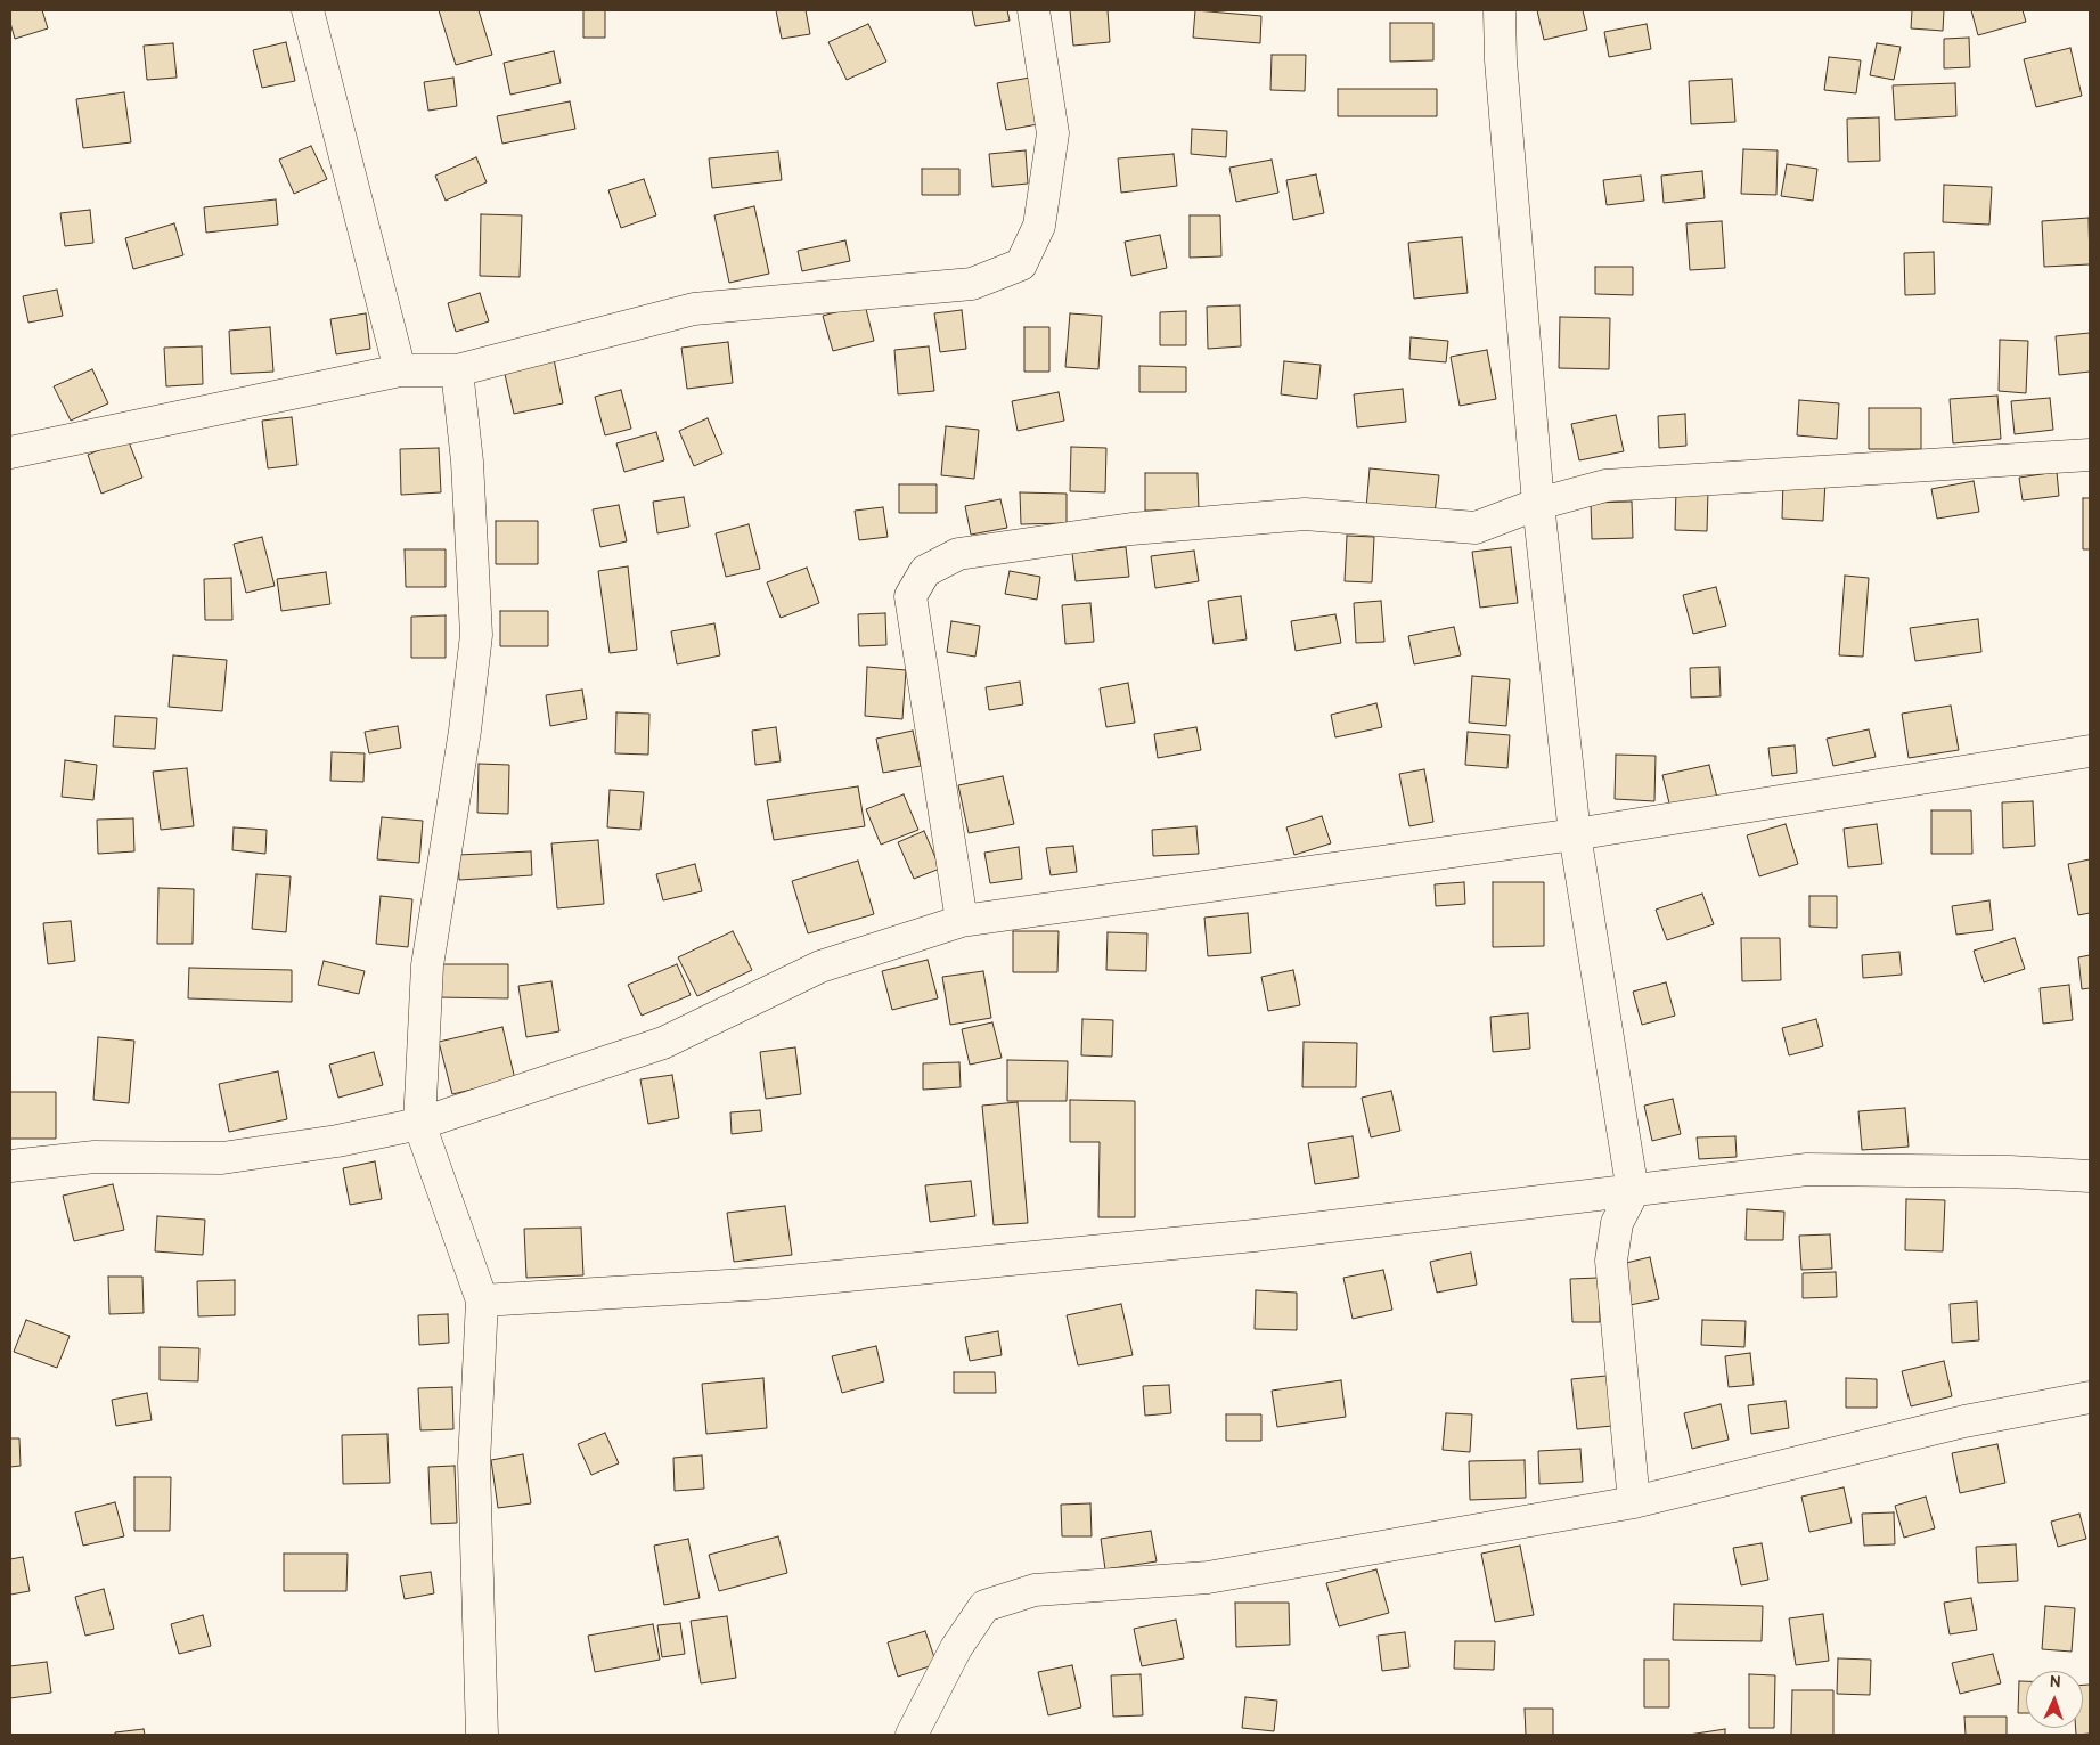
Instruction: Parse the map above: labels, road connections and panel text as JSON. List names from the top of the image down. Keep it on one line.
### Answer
{"north":"top"}
